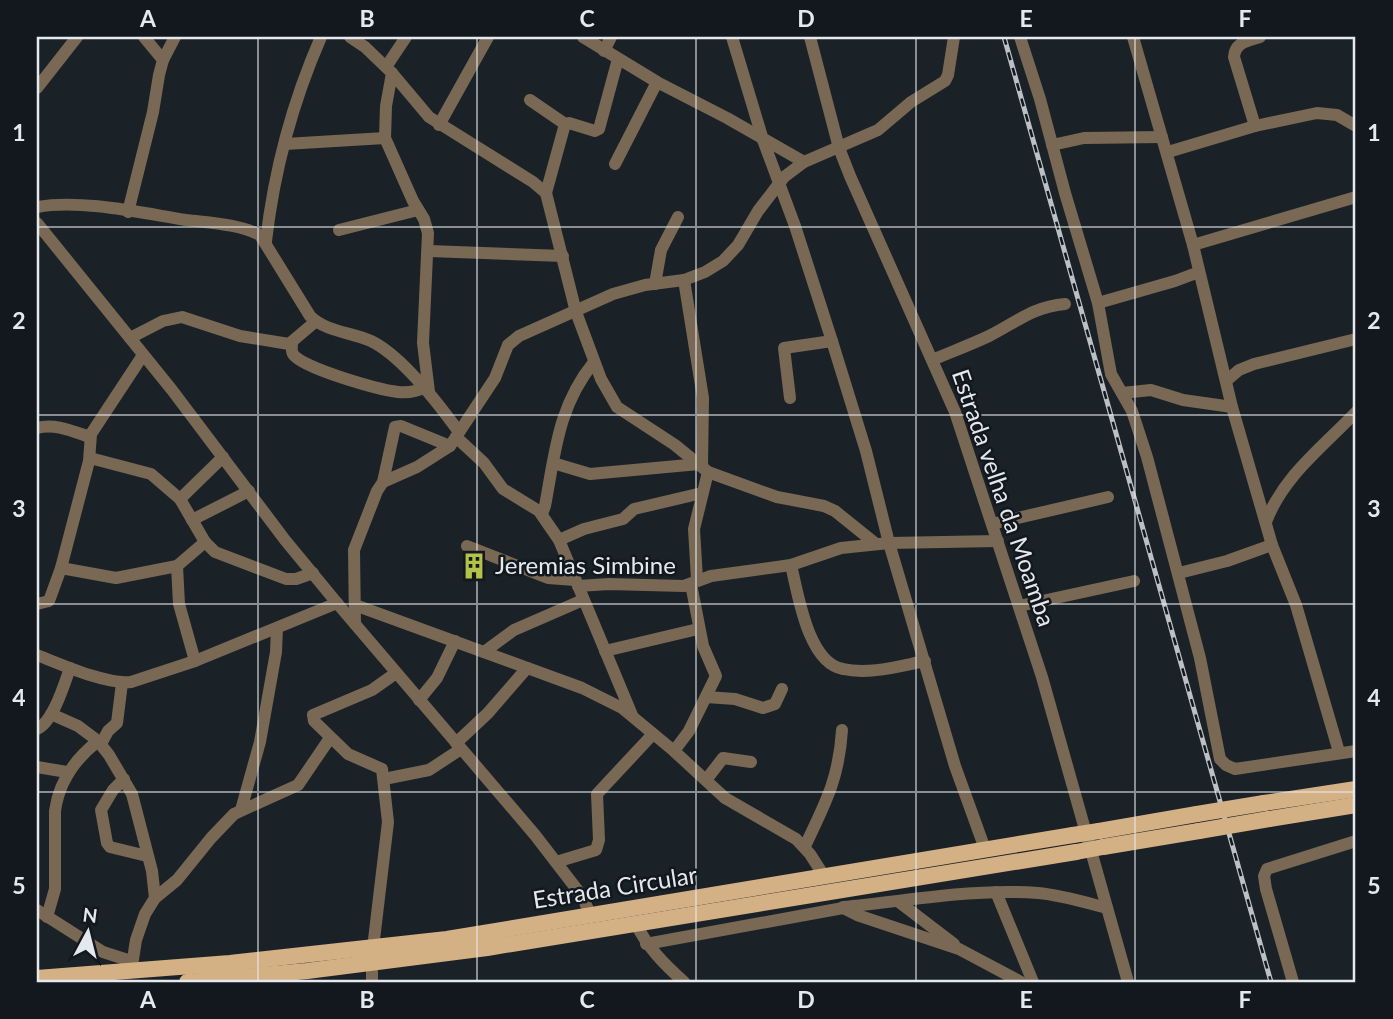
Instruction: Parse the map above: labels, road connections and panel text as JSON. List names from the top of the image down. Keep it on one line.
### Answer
{"streets":{"main road":["Estrada Circular"],"street":["Estrada velha da Moamba"]},"places":{"building":["Jeremias Simbine"]},"north":"top","grid":{"columns":["A","B","C","D","E","F"],"rows":["1","2","3","4","5"]}}
